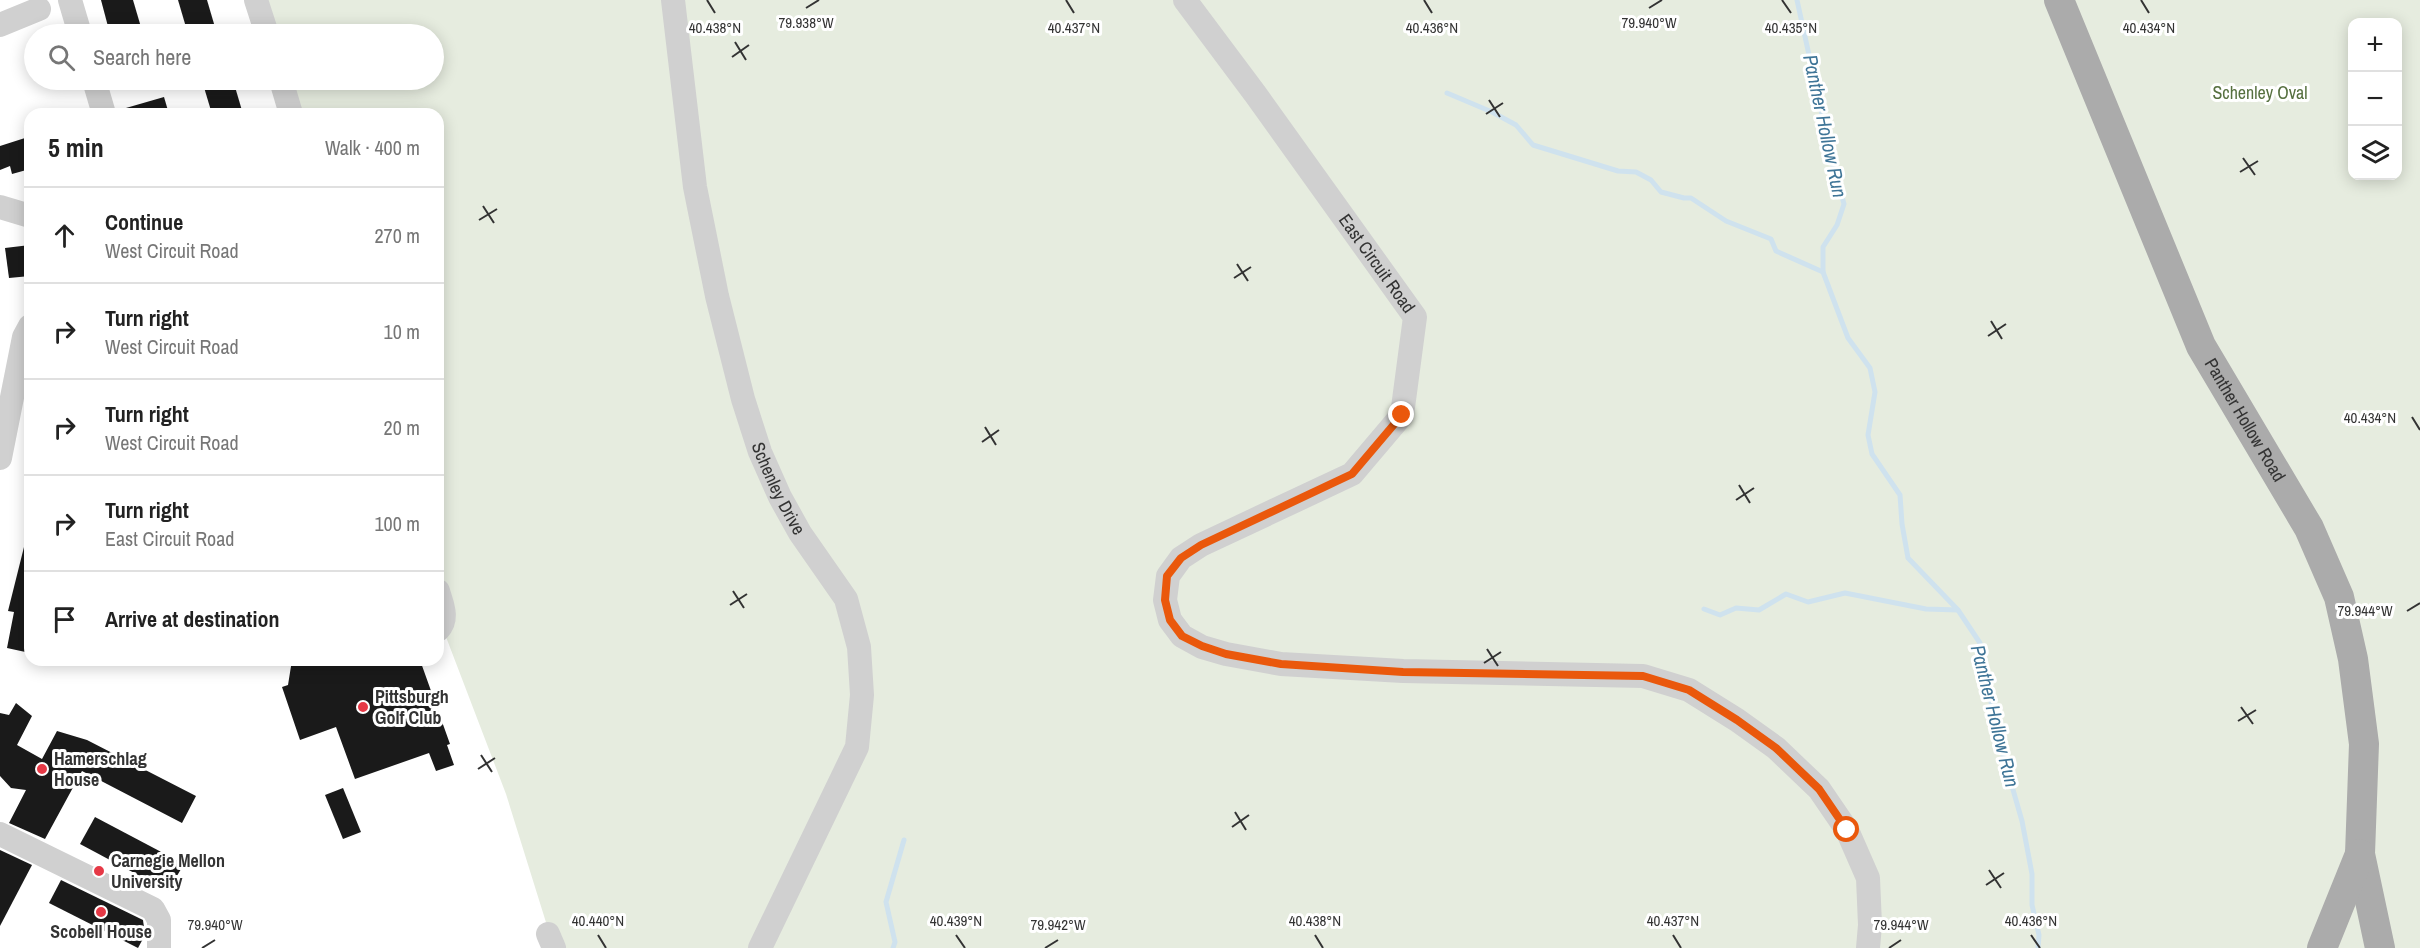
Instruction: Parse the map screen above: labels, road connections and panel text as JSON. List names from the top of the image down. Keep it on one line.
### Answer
{"streets":{"main road":["Panther Hollow Road"],"street":["East Circuit Road","Schenley Drive"]},"water":["Panther Hollow Run"],"parks":["Schenley Oval"],"places":["Pittsburgh Golf Club","Hamerschlag House","Carnegie Mellon University","Scobell House"],"page":{"map_buttons":["+","−"],"search":"Search here","heading":["5 min","Walk · 400 m"],"list":[["Continue","West Circuit Road","270 m"],["Turn right","West Circuit Road","10 m"],["Turn right","West Circuit Road","20 m"],["Turn right","East Circuit Road","100 m"],"Arrive at destination"]},"coordinates":["79.938°W","79.940°W","40.438°N","40.437°N","40.436°N","40.435°N","40.434°N","79.944°W","40.440°N","40.439°N","79.942°W"]}
